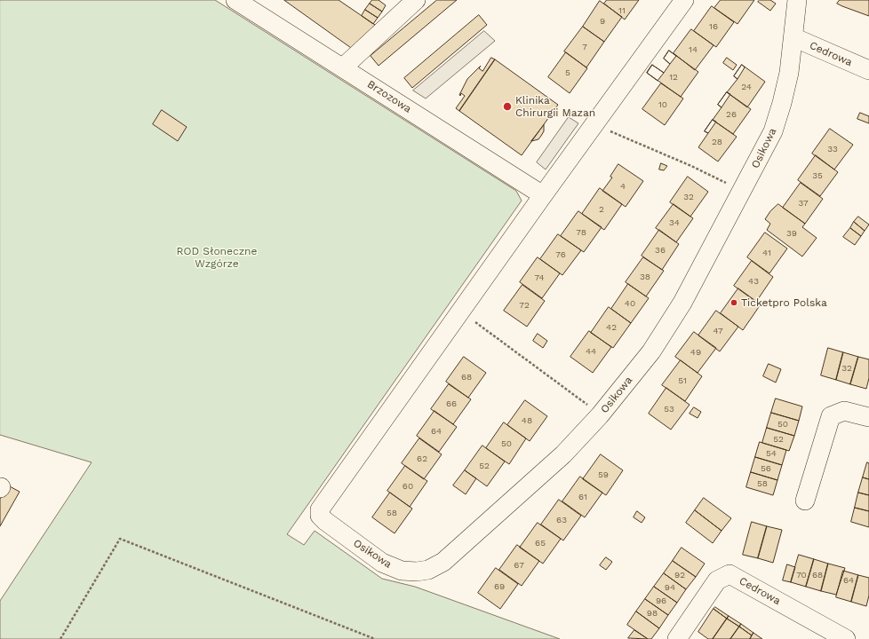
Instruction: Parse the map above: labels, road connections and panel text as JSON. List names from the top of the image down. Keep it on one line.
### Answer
{"streets":{"street":["Cedrowa","Brzozowa","Osikowa"]},"crossings":[["Cedrowa","Osikowa"],["Brzozowa","Osikowa"]],"parks":["ROD Słoneczne Wzgórze"],"places":["Klinika Chirurgii Mazan","Ticketpro Polska"],"house_numbers":["11","9","16","7","14","5","12","24","10","26","28","33","35","4","32","37","2","34","78","39","36","41","76","38","74","43","40","72","42","47","44","49","32","68","51","66","53","48","50","64","52","50","54","62","52","56","59","58","60","61","58","63","65","67","92","70","68","64","69","94","96","98"]}
